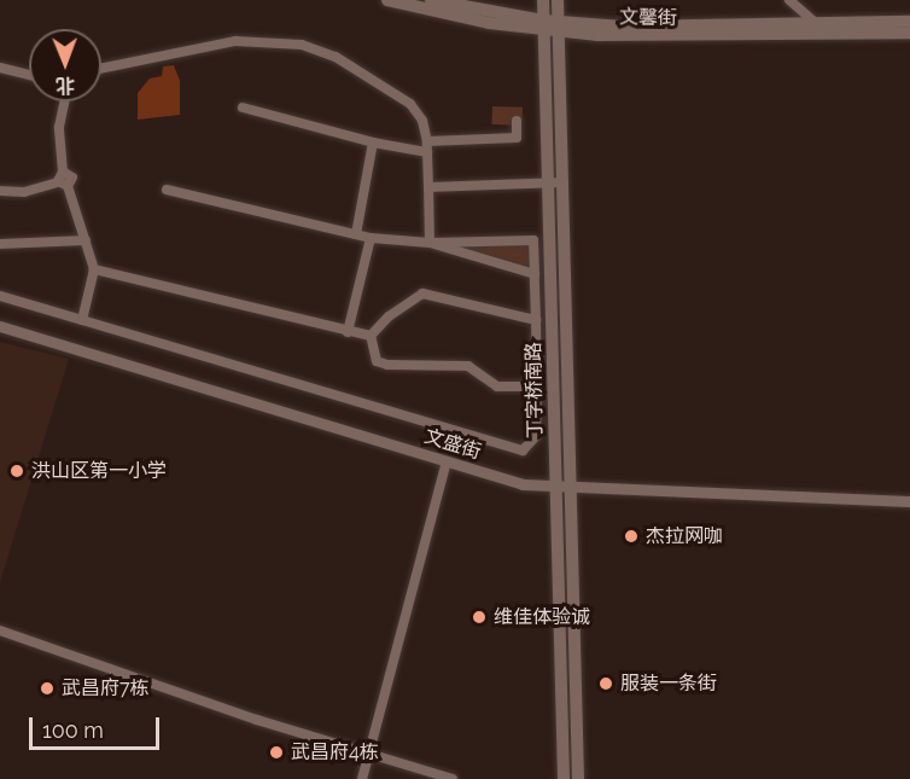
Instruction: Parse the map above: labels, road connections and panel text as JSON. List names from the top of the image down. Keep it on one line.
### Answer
{"streets":{"main road":["文馨街","丁字桥南路"],"street":["文盛街"]},"crossings":[["文馨街","丁字桥南路"],["丁字桥南路","文盛街"]],"places":["洪山区第一小学","杰拉网咖","维佳体验诚","服装一条街","武昌府7栋","武昌府4栋"],"scale_bar":"100 m","north":"bottom"}
